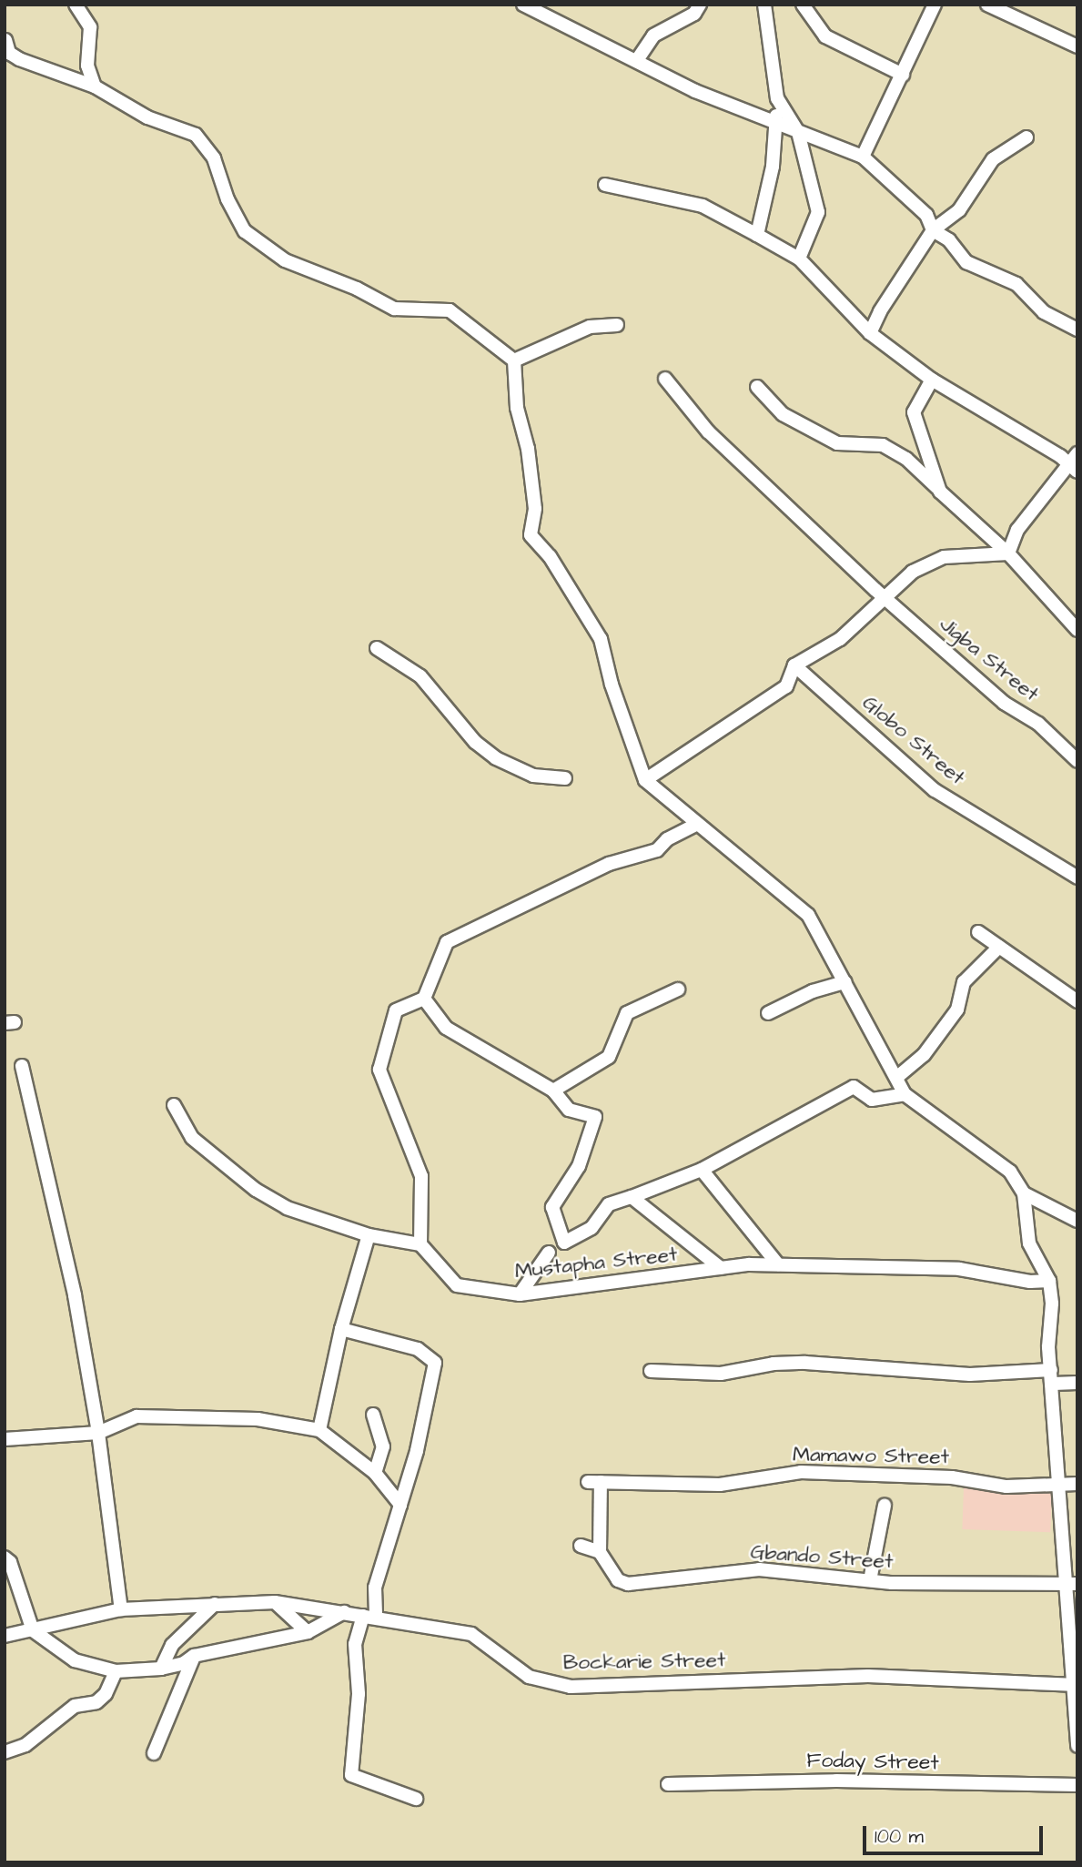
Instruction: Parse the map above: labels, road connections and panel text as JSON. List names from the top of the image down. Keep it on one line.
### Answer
{"streets":{"street":["Jigba Street","Globo Street","Mustapha Street","Mamawo Street","Gbando Street","Bockarie Street","Foday Street"]},"crossings":[["Mamawo Street","Gbando Street"]],"scale_bar":"100 m"}
